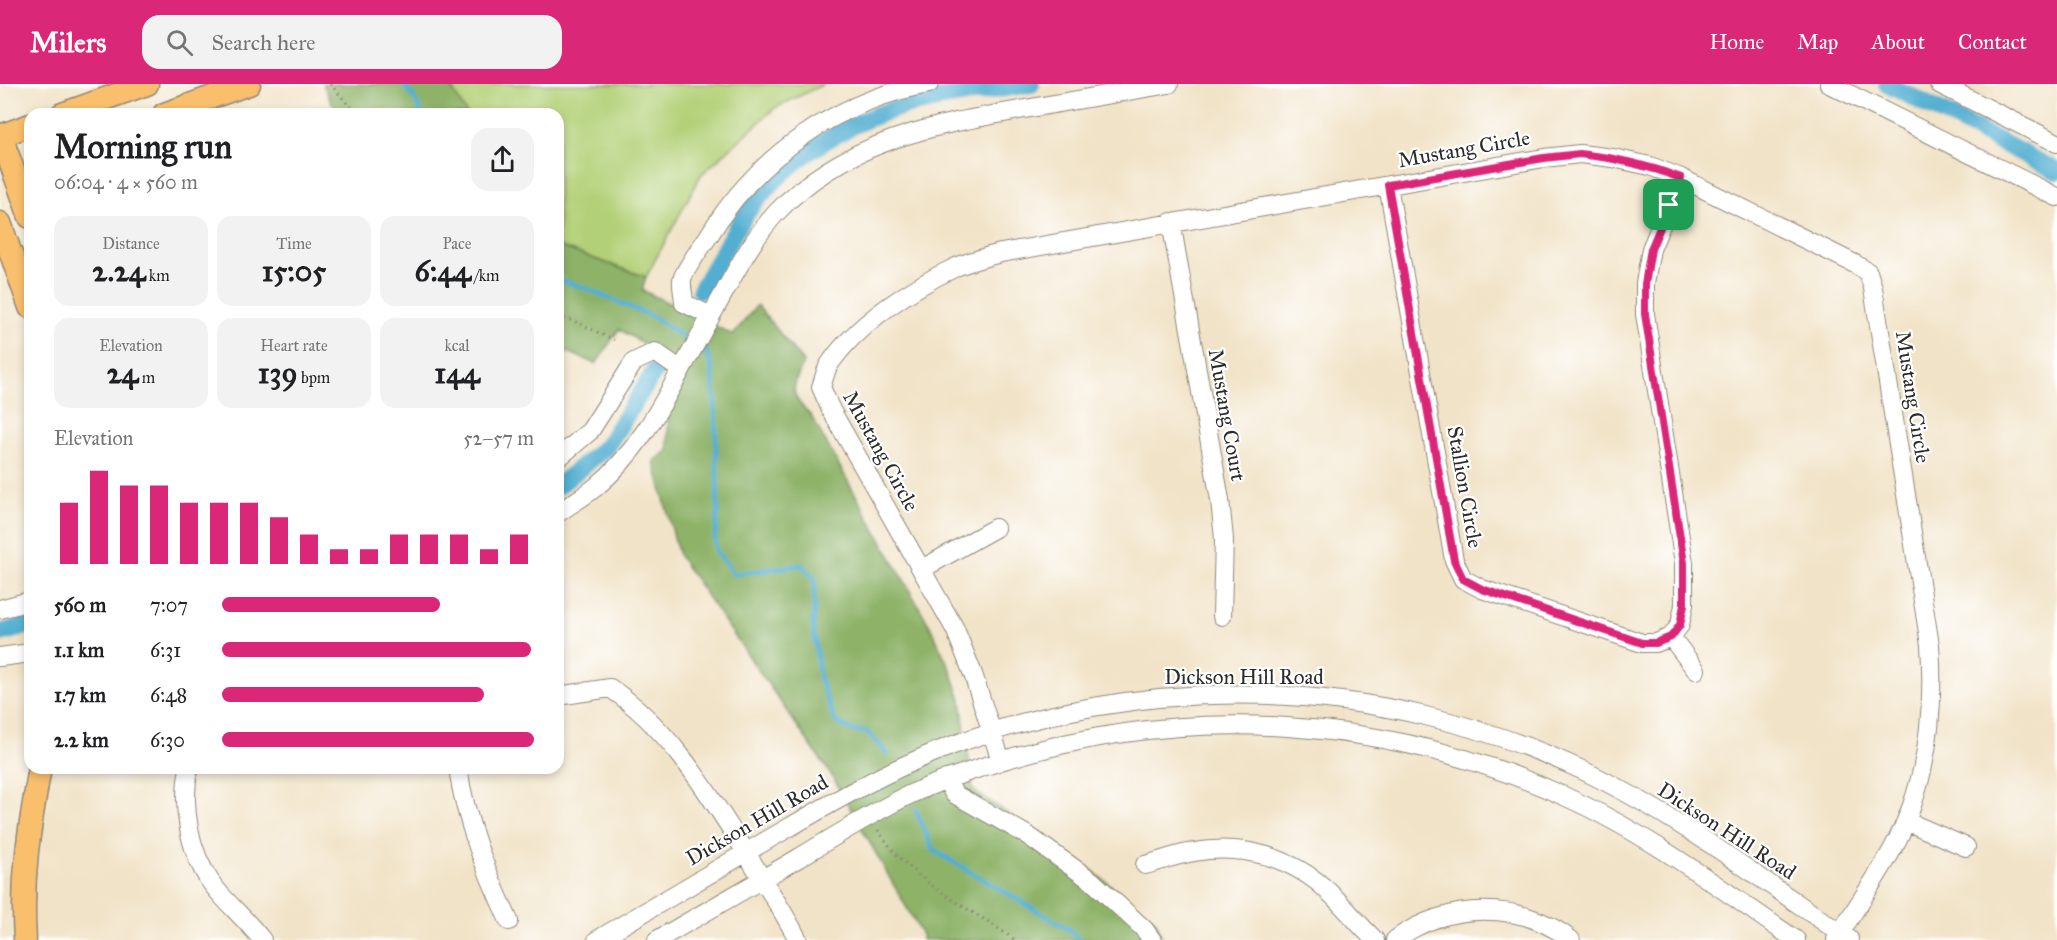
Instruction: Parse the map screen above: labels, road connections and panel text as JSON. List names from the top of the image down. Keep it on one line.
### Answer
{"streets":{"street":["Mustang Circle","Mustang Court","Stallion Circle","Dickson Hill Road"]},"crossings":[["Mustang Circle","Mustang Court"],["Mustang Circle","Stallion Circle"],["Mustang Circle","Dickson Hill Road"]],"page":{"header":"Milers","search":"Search here","nav":["Home","Map","About","Contact"],"heading":["Morning run","06:04 · 4 × 560 m"],"stats":[["Distance","2.24 km"],["Time","15:05"],["Pace","6:44 /km"],["Elevation","24 m"],["Heart rate","139 bpm"],["kcal","144"]],"chart":["Elevation","52–57 m"],"list":[{"name":"560 m","note":"7:07"},{"name":"1.1 km","note":"6:31"},{"name":"1.7 km","note":"6:48"},{"name":"2.2 km","note":"6:30"}]}}
